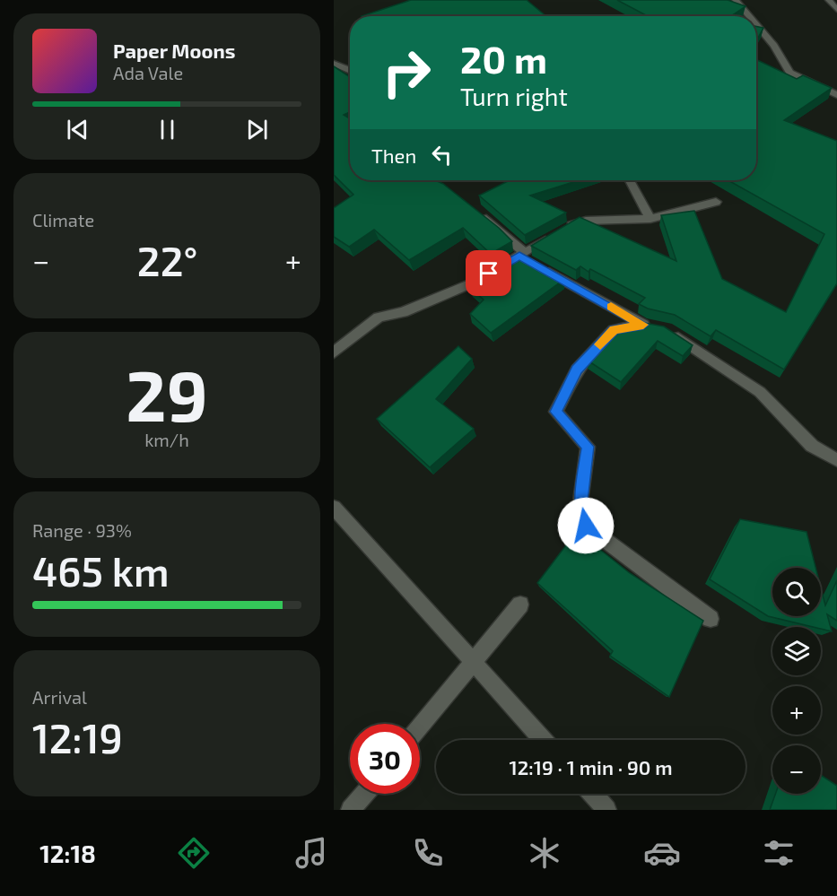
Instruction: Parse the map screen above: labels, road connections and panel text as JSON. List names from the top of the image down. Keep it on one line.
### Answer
{"page":{"turn":["20 m","Turn right"],"song":["Paper Moons","Ada Vale"],"then":"Then","tile":["Climate",["29","km/h"],["Range · 93%","465 km"],["Arrival","12:19"]],"heat":["−","22°","+"],"map_buttons":["+","−"],"limit":"30","trip":"12:19 · 1 min · 90 m","tabs":"12:18"}}
